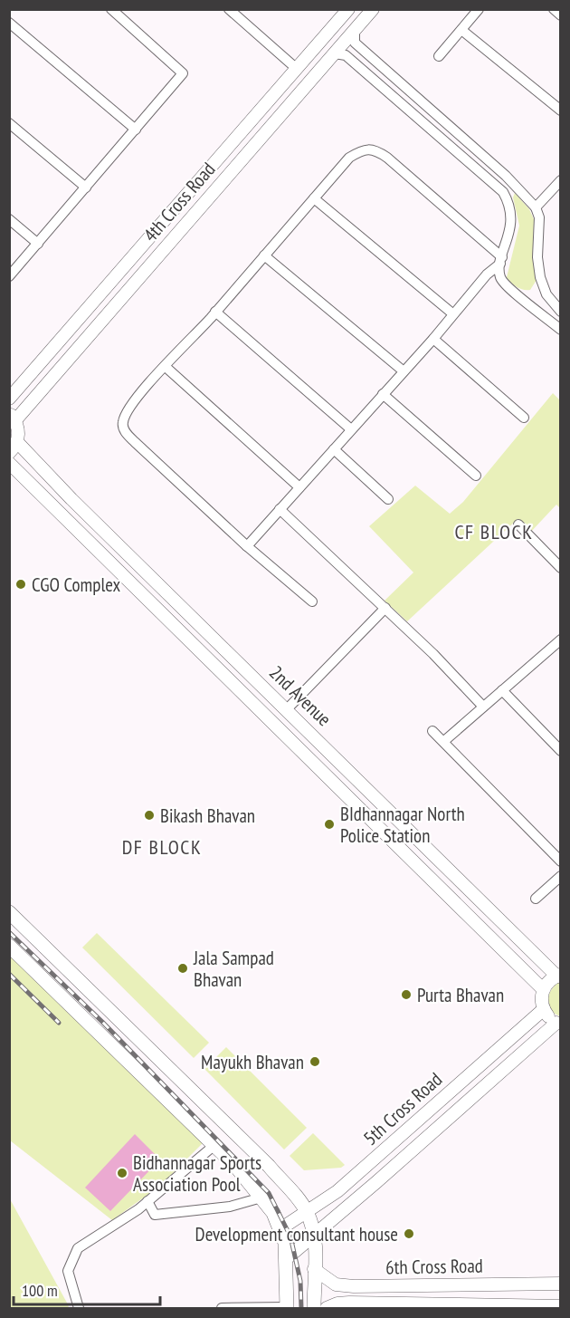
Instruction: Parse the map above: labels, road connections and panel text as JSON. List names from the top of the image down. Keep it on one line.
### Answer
{"streets":{"street":["4th Cross Road","2nd Avenue","5th Cross Road","6th Cross Road"]},"districts":["CF BLOCK","DF BLOCK"],"places":["CGO Complex","Bikash Bhavan","BIdhannagar North Police Station","Jala Sampad Bhavan","Purta Bhavan","Mayukh Bhavan","Bidhannagar Sports Association Pool","Development consultant house"],"scale_bar":"100 m"}
